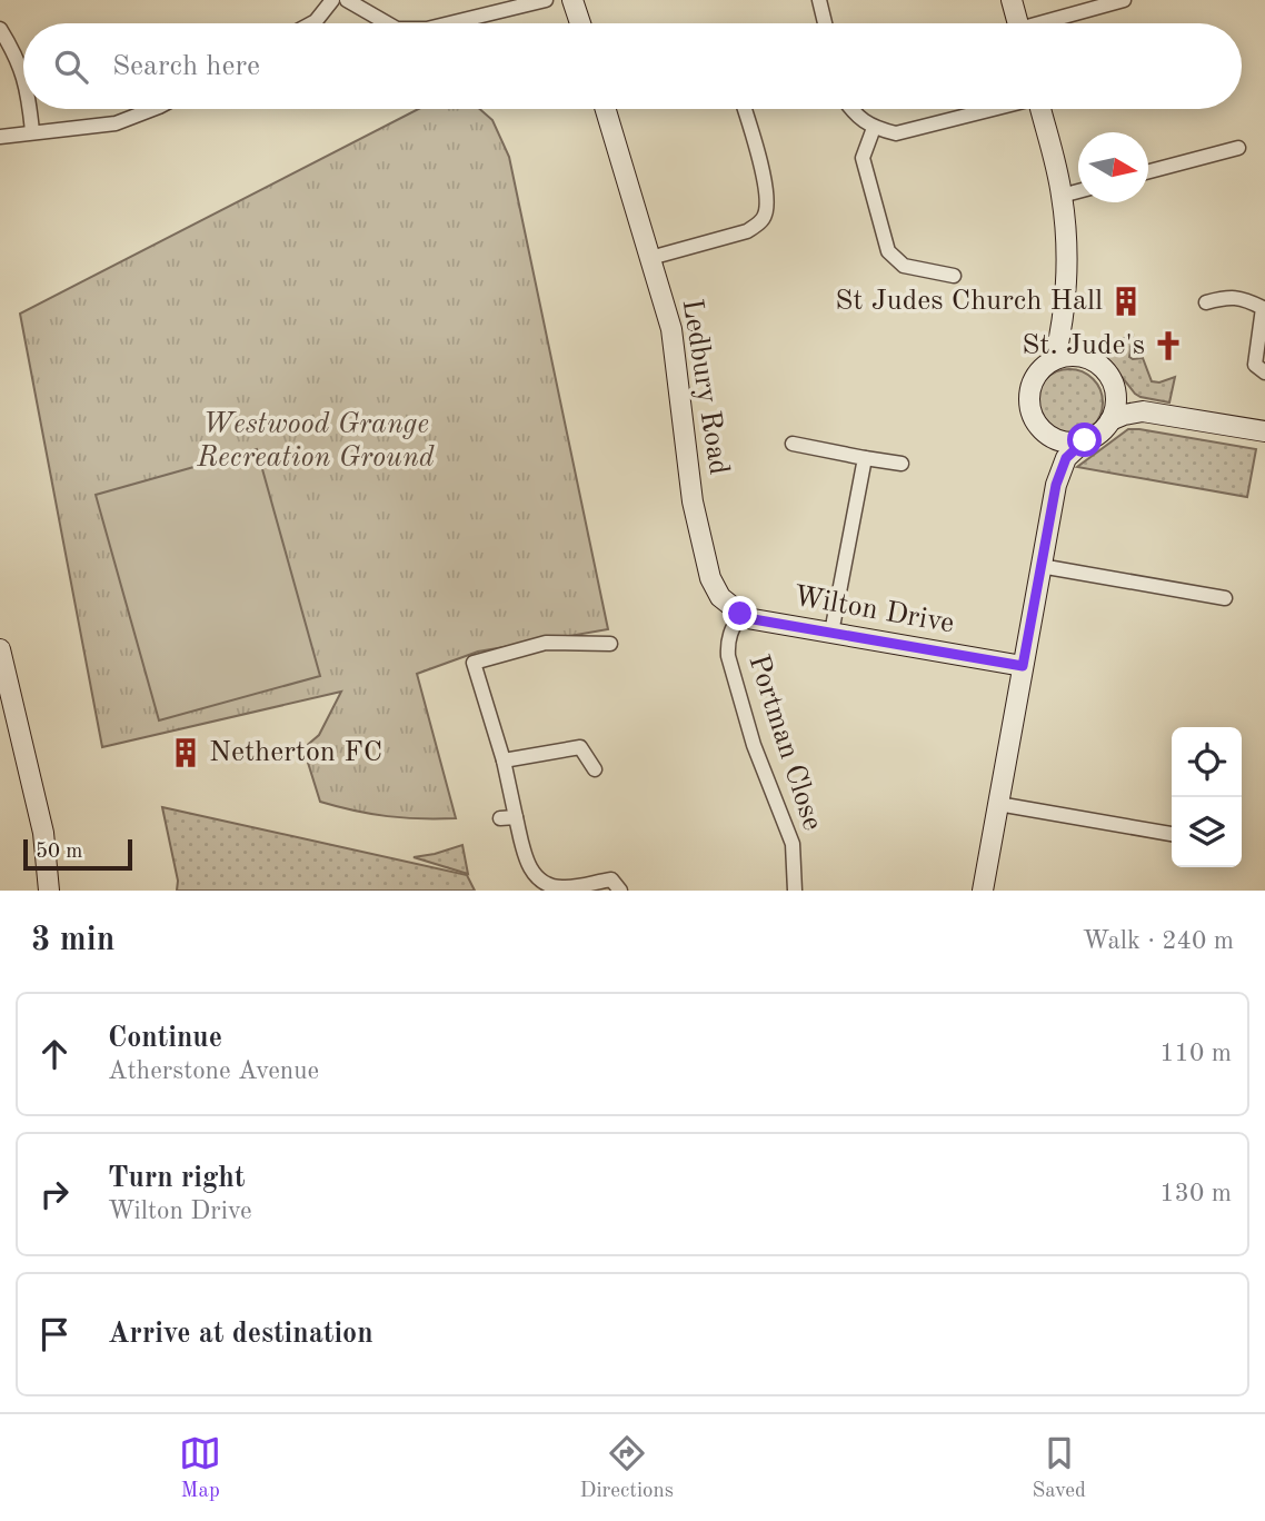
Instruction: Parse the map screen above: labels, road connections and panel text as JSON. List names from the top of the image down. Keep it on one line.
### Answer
{"streets":{"street":["Ledbury Road","Wilton Drive","Portman Close"]},"crossings":[["Ledbury Road","Wilton Drive"],["Wilton Drive","Portman Close"]],"parks":["Westwood Grange Recreation Ground"],"places":{"building":["St Judes Church Hall","Netherton FC"],"church":["St. Jude's"]},"scale_bar":"50 m","north":"right","page":{"search":"Search here","scale":"50 m","heading":["3 min","Walk · 240 m"],"list":[["Continue","Atherstone Avenue","110 m"],["Turn right","Wilton Drive","130 m"],"Arrive at destination"],"nav":["Map","Directions","Saved"]}}
